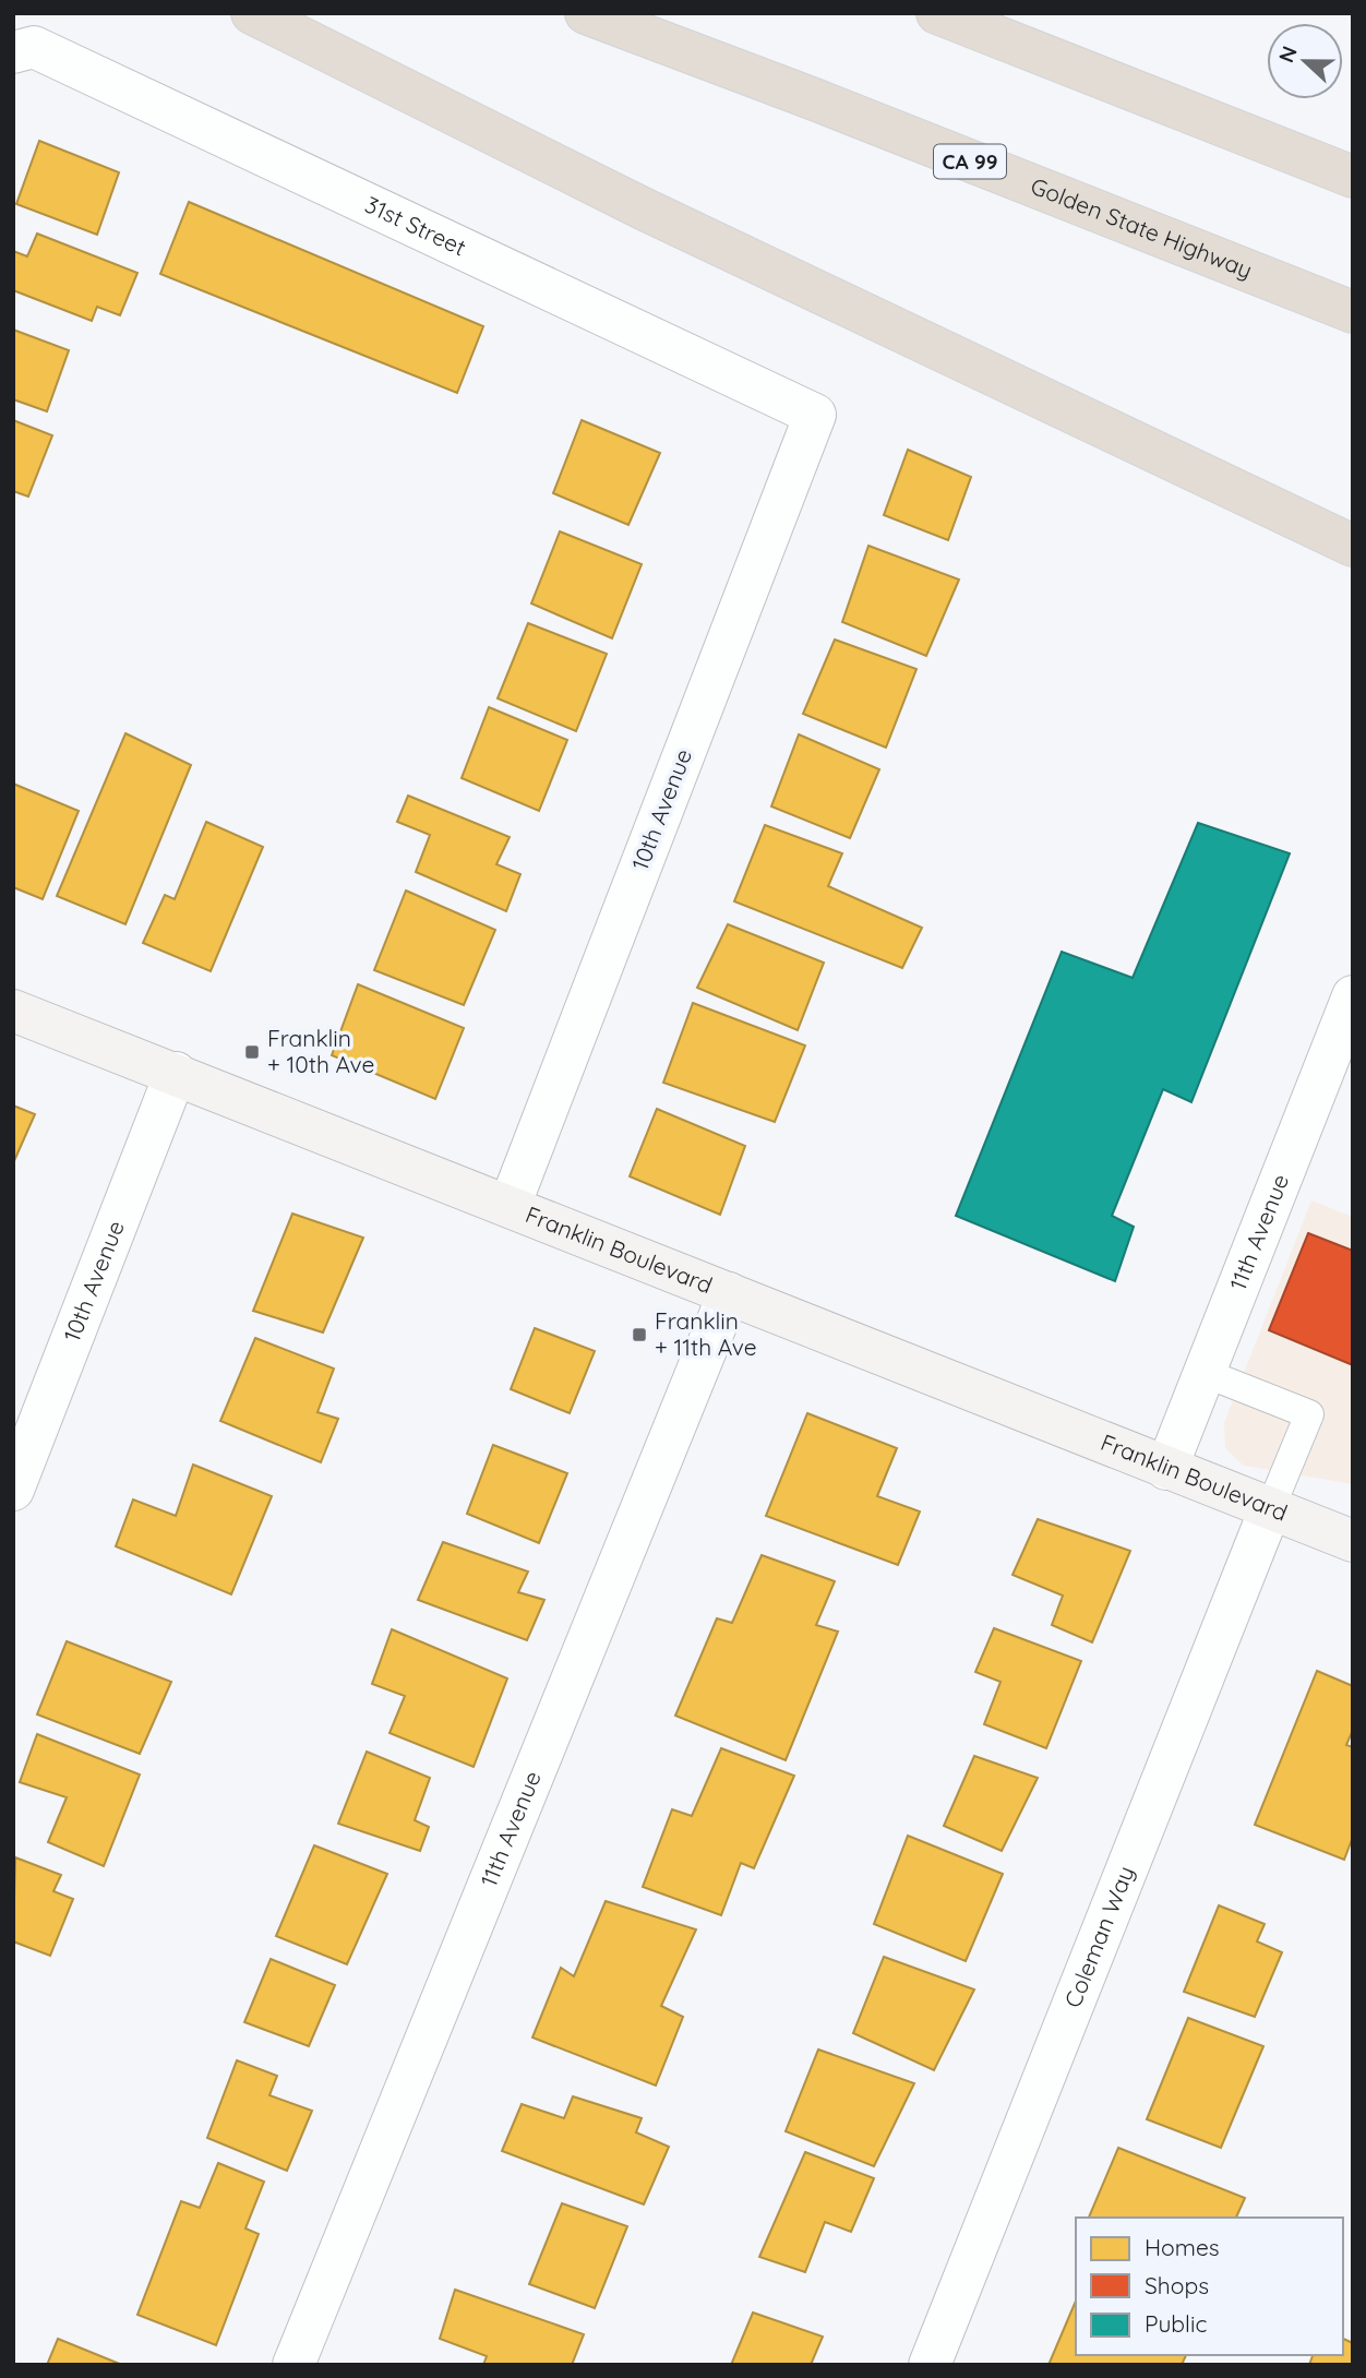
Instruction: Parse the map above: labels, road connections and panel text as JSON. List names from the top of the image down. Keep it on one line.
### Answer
{"streets":{"highway":["CA 99","Golden State Highway"],"main road":["Franklin Boulevard"],"street":["31st Street","10th Avenue","11th Avenue","Coleman Way"]},"crossings":[["31st Street","10th Avenue"],["10th Avenue","Franklin Boulevard"],["11th Avenue","Franklin Boulevard"],["Franklin Boulevard","Coleman Way"]],"places":{"transit":["Franklin + 10th Ave","Franklin + 11th Ave"]},"legend":["Homes","Shops","Public"],"north":"left"}
